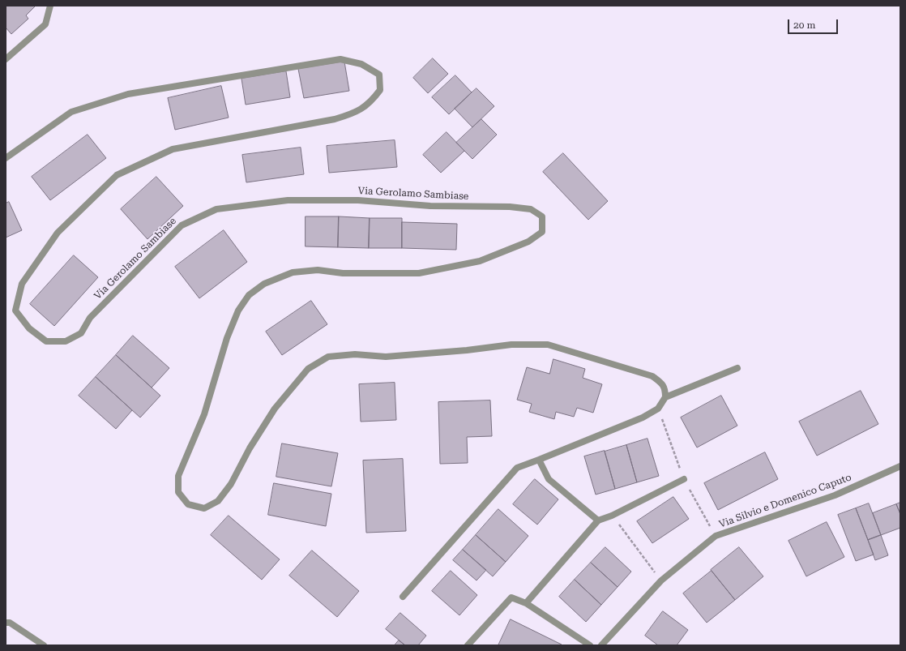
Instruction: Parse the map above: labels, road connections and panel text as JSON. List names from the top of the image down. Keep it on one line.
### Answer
{"streets":{"street":["Via Gerolamo Sambiase","Via Silvio e Domenico Caputo"]},"scale_bar":"20 m"}
